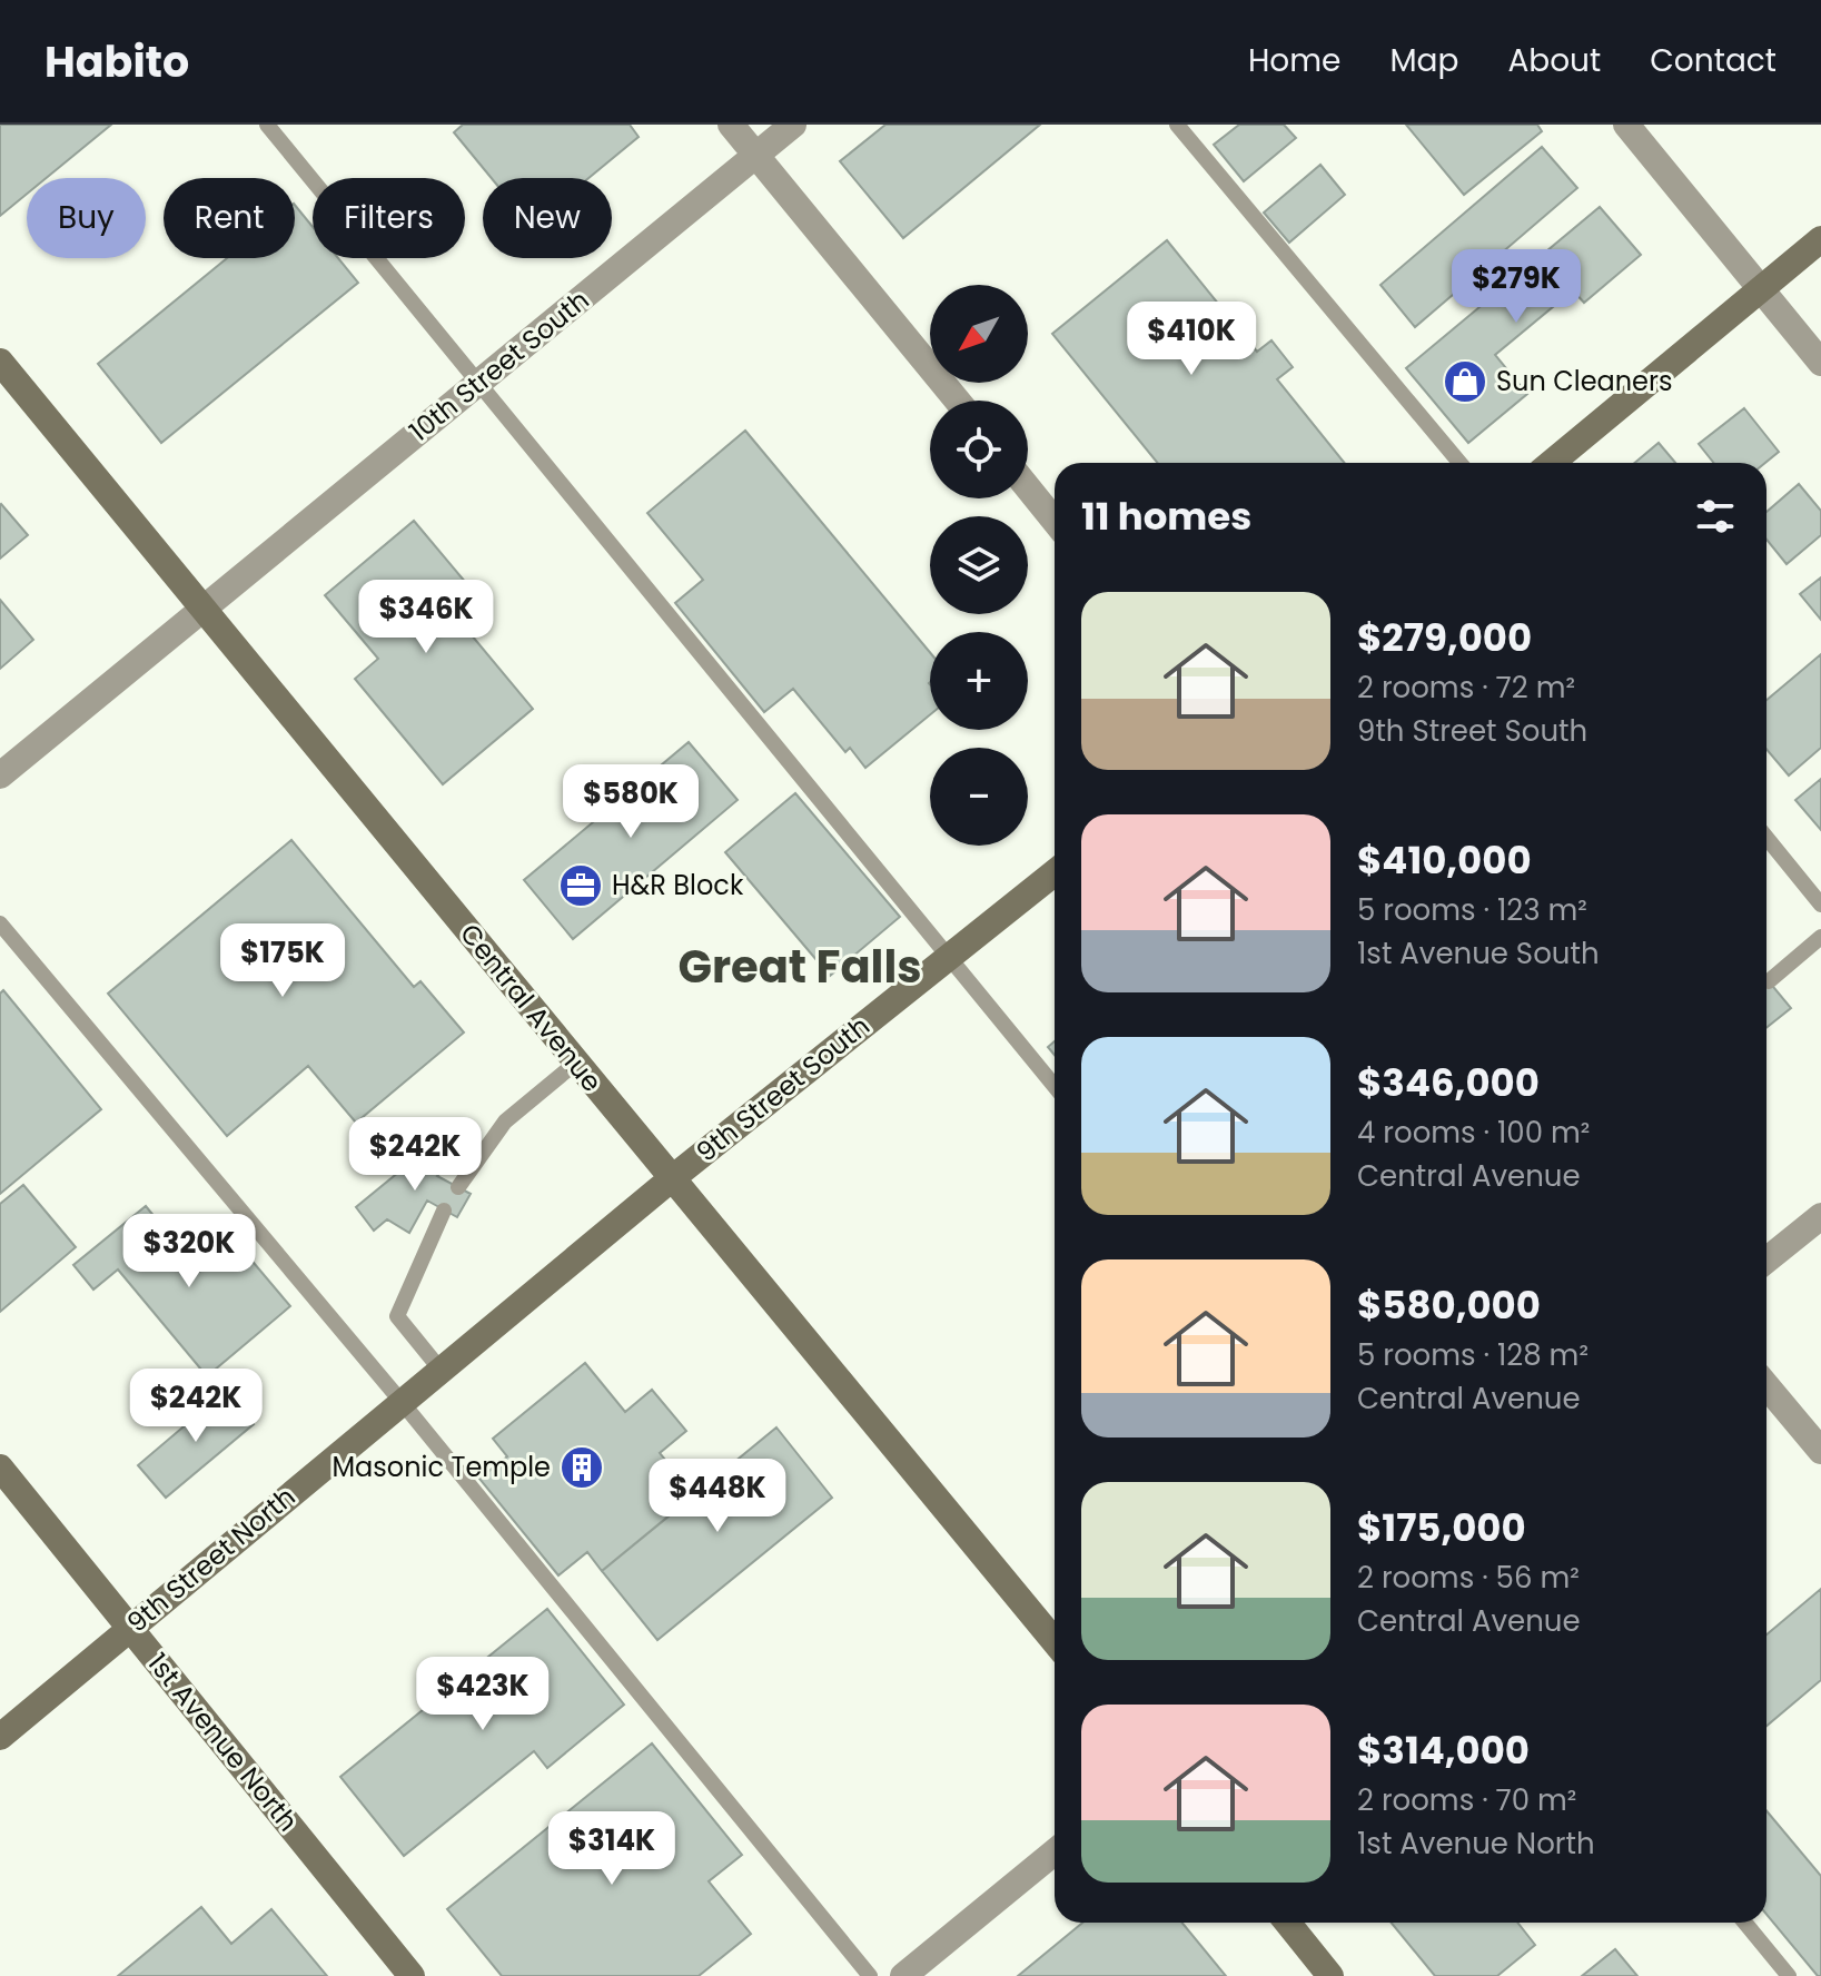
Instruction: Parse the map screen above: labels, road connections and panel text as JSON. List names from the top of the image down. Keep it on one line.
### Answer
{"streets":{"main road":["Central Avenue","9th Street South","9th Street North","1st Avenue North"],"street":["10th Street South"]},"crossings":[["10th Street South","Central Avenue"],["Central Avenue","9th Street South"],["Central Avenue","9th Street North"],["9th Street South","9th Street North"],["9th Street North","1st Avenue North"]],"districts":["Great Falls"],"places":{"shop":["Sun Cleaners"],"office":["H&R Block"],"building":["Masonic Temple"]},"north":"bottom left","page":{"header":"Habito","nav":["Home","Map","About","Contact"],"chip":["Buy","Rent","Filters","New"],"price":["$279K","$410K","$346K","$580K","$175K","$242K","$320K","$242K","$448K","$423K","$314K"],"map_buttons":["+","−"],"heading":"11 homes","list":[{"name":"$279,000","note":"2 rooms · 72 m² · 9th Street South"},{"name":"$410,000","note":"5 rooms · 123 m² · 1st Avenue South"},{"name":"$346,000","note":"4 rooms · 100 m² · Central Avenue"},{"name":"$580,000","note":"5 rooms · 128 m² · Central Avenue"},{"name":"$175,000","note":"2 rooms · 56 m² · Central Avenue"},{"name":"$314,000","note":"2 rooms · 70 m² · 1st Avenue North"}]}}
